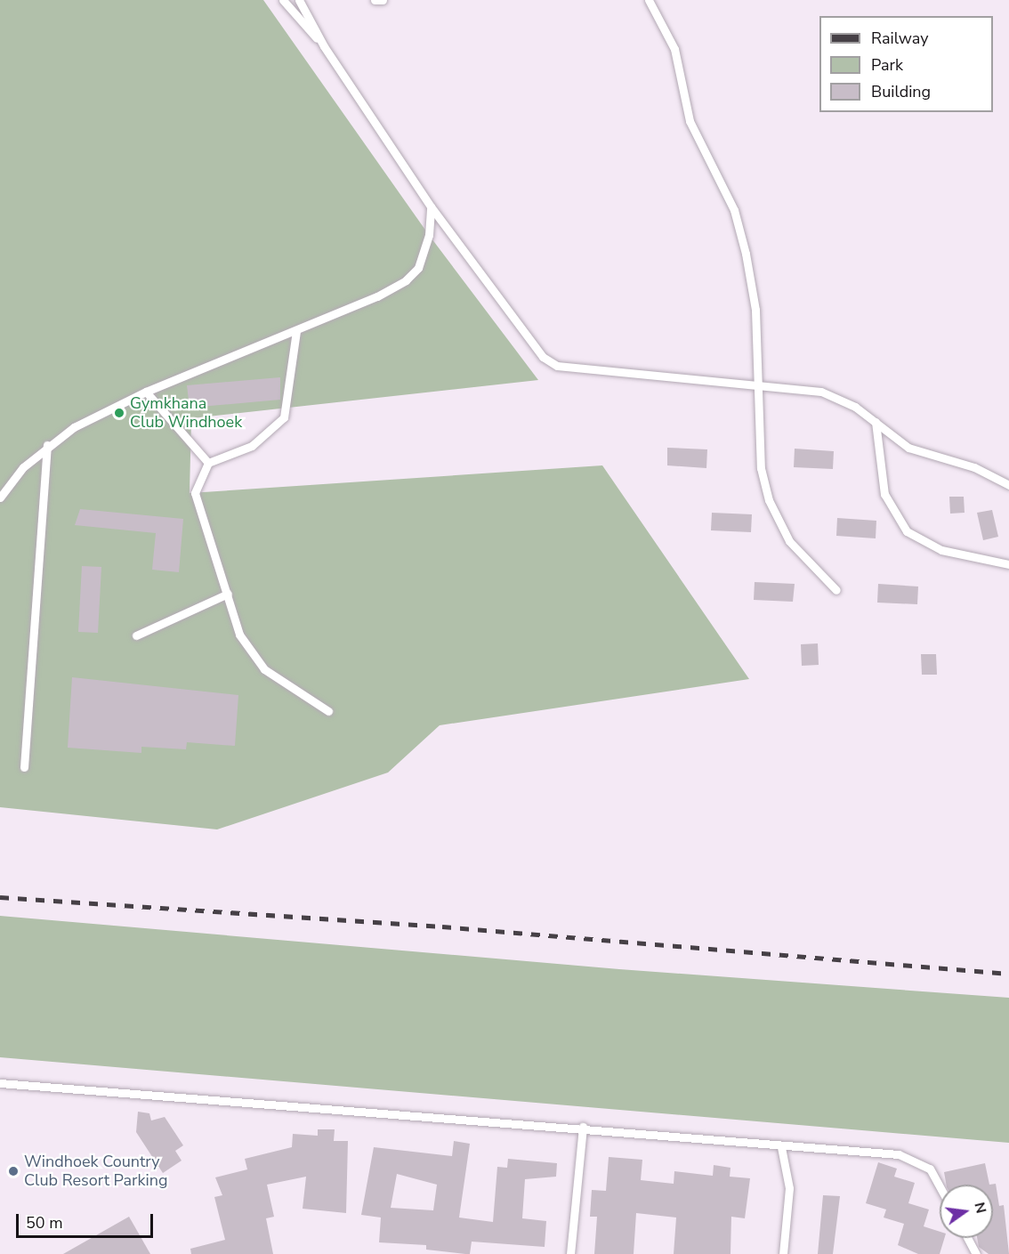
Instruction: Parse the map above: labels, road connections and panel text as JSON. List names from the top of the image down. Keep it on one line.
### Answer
{"places":["Gymkhana Club Windhoek","Windhoek Country Club Resort Parking"],"legend":["Railway","Park","Building"],"scale_bar":"50 m","north":"right"}
